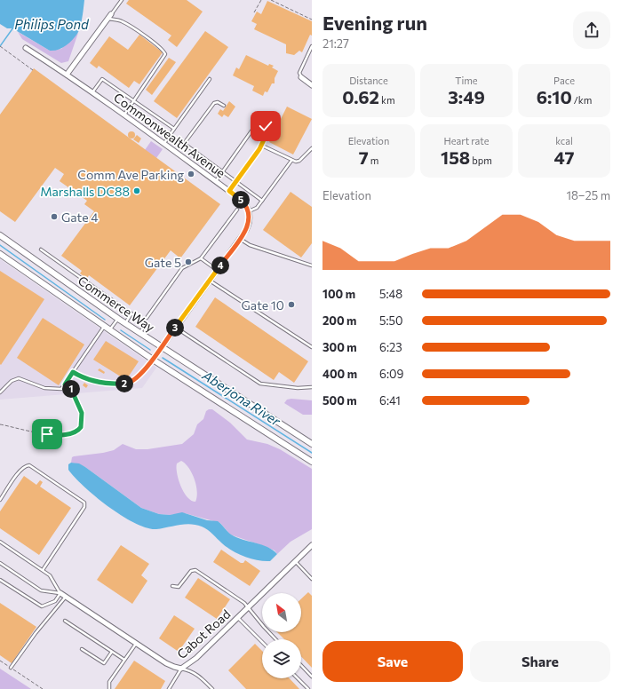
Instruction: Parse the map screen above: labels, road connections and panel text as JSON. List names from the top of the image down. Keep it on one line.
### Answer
{"streets":{"street":["Commonwealth Avenue","Commerce Way","Cabot Road"]},"water":["Philips Pond","Aberjona River"],"places":["Comm Ave Parking","Marshalls DC88","Gate 4","Gate 5","Gate 10"],"north":"top left","page":{"heading":["Evening run","21:27"],"stats":[["Distance","0.62 km"],["Time","3:49"],["Pace","6:10 /km"],["Elevation","7 m"],["Heart rate","158 bpm"],["kcal","47"]],"chart":["Elevation","18–25 m"],"pins":["5","4","3","2","1"],"list":[{"name":"100 m","note":"5:48"},{"name":"200 m","note":"5:50"},{"name":"300 m","note":"6:23"},{"name":"400 m","note":"6:09"},{"name":"500 m","note":"6:41"}],"buttons":["Save","Share"]}}
